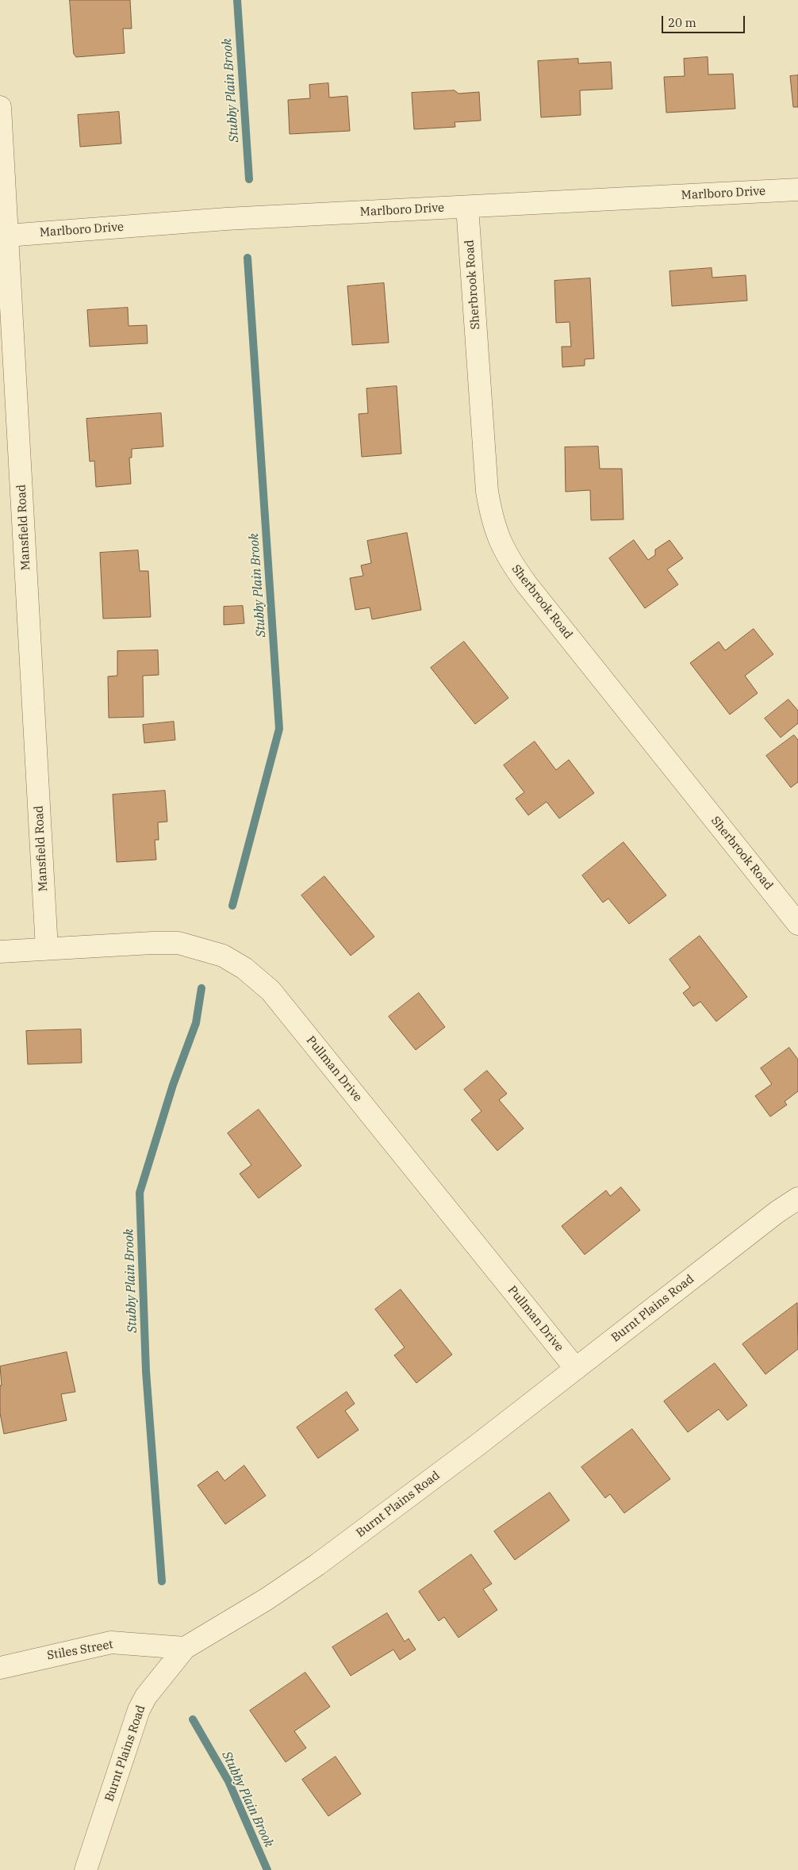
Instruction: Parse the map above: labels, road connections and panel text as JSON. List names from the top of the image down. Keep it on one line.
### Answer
{"streets":{"street":["Marlboro Drive","Sherbrook Road","Mansfield Road","Pullman Drive","Burnt Plains Road","Stiles Street"]},"crossings":[["Marlboro Drive","Sherbrook Road"],["Marlboro Drive","Mansfield Road"],["Mansfield Road","Pullman Drive"],["Pullman Drive","Burnt Plains Road"],["Burnt Plains Road","Stiles Street"]],"water":["Stubby Plain Brook"],"scale_bar":"20 m"}
